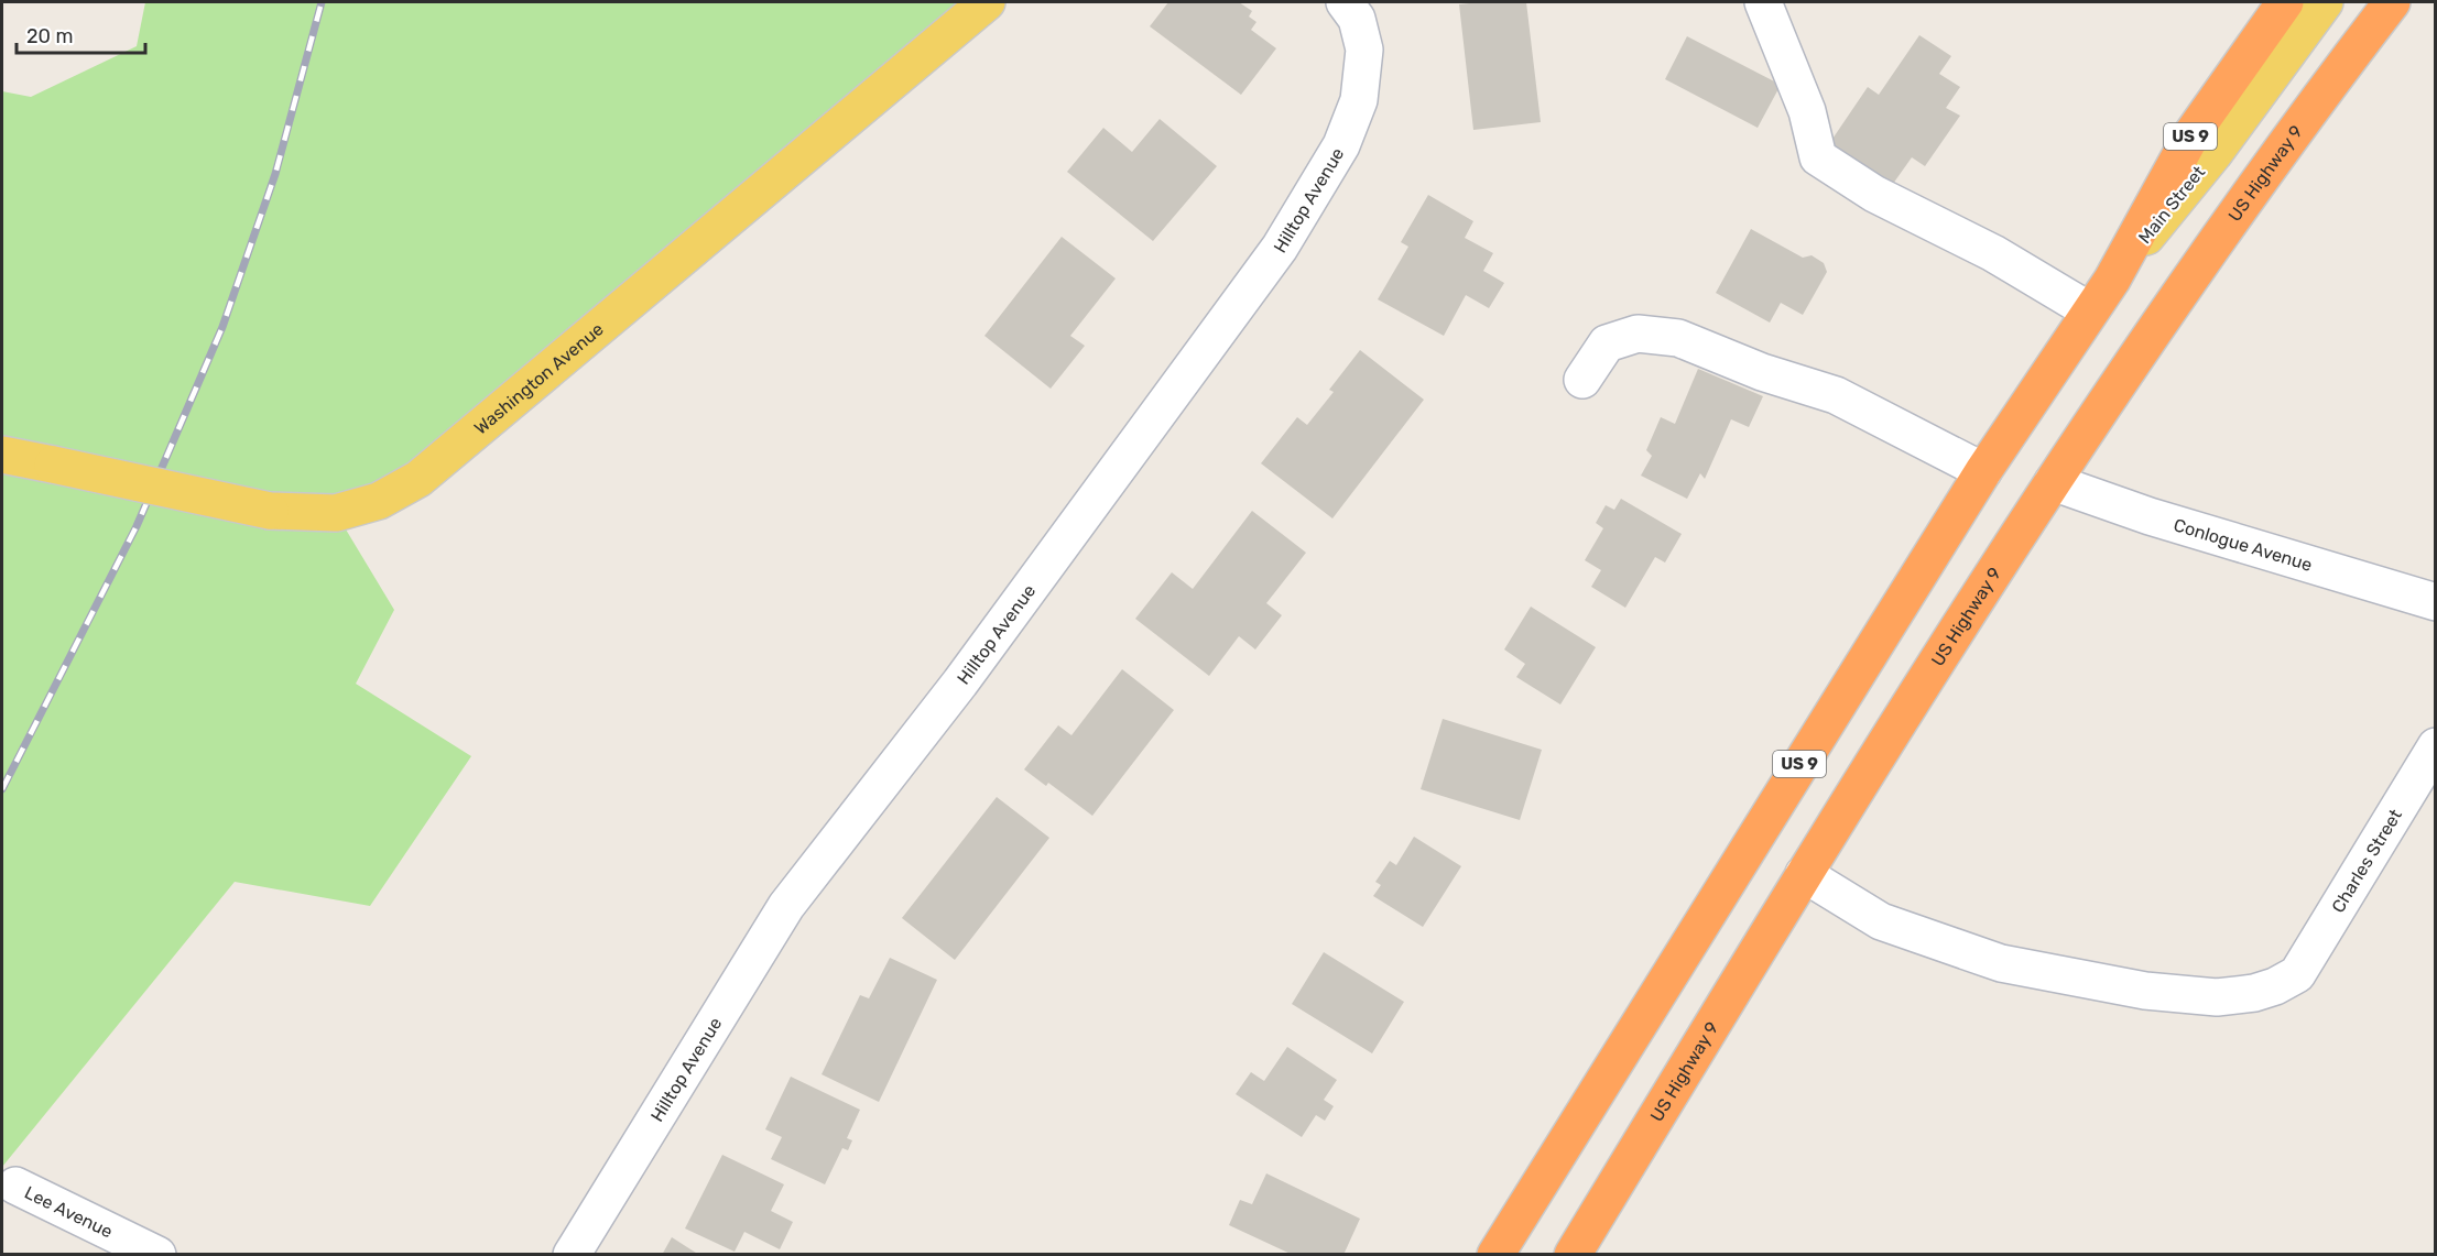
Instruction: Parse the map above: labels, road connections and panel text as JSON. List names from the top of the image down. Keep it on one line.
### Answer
{"streets":{"highway":["US 9","US Highway 9"],"main road":["Main Street","Washington Avenue"],"street":["Hilltop Avenue","Conlogue Avenue","Charles Street","Lee Avenue"]},"crossings":[["US 9","Main Street"],["US Highway 9","Conlogue Avenue"],["US Highway 9","Charles Street"]],"scale_bar":"20 m"}
